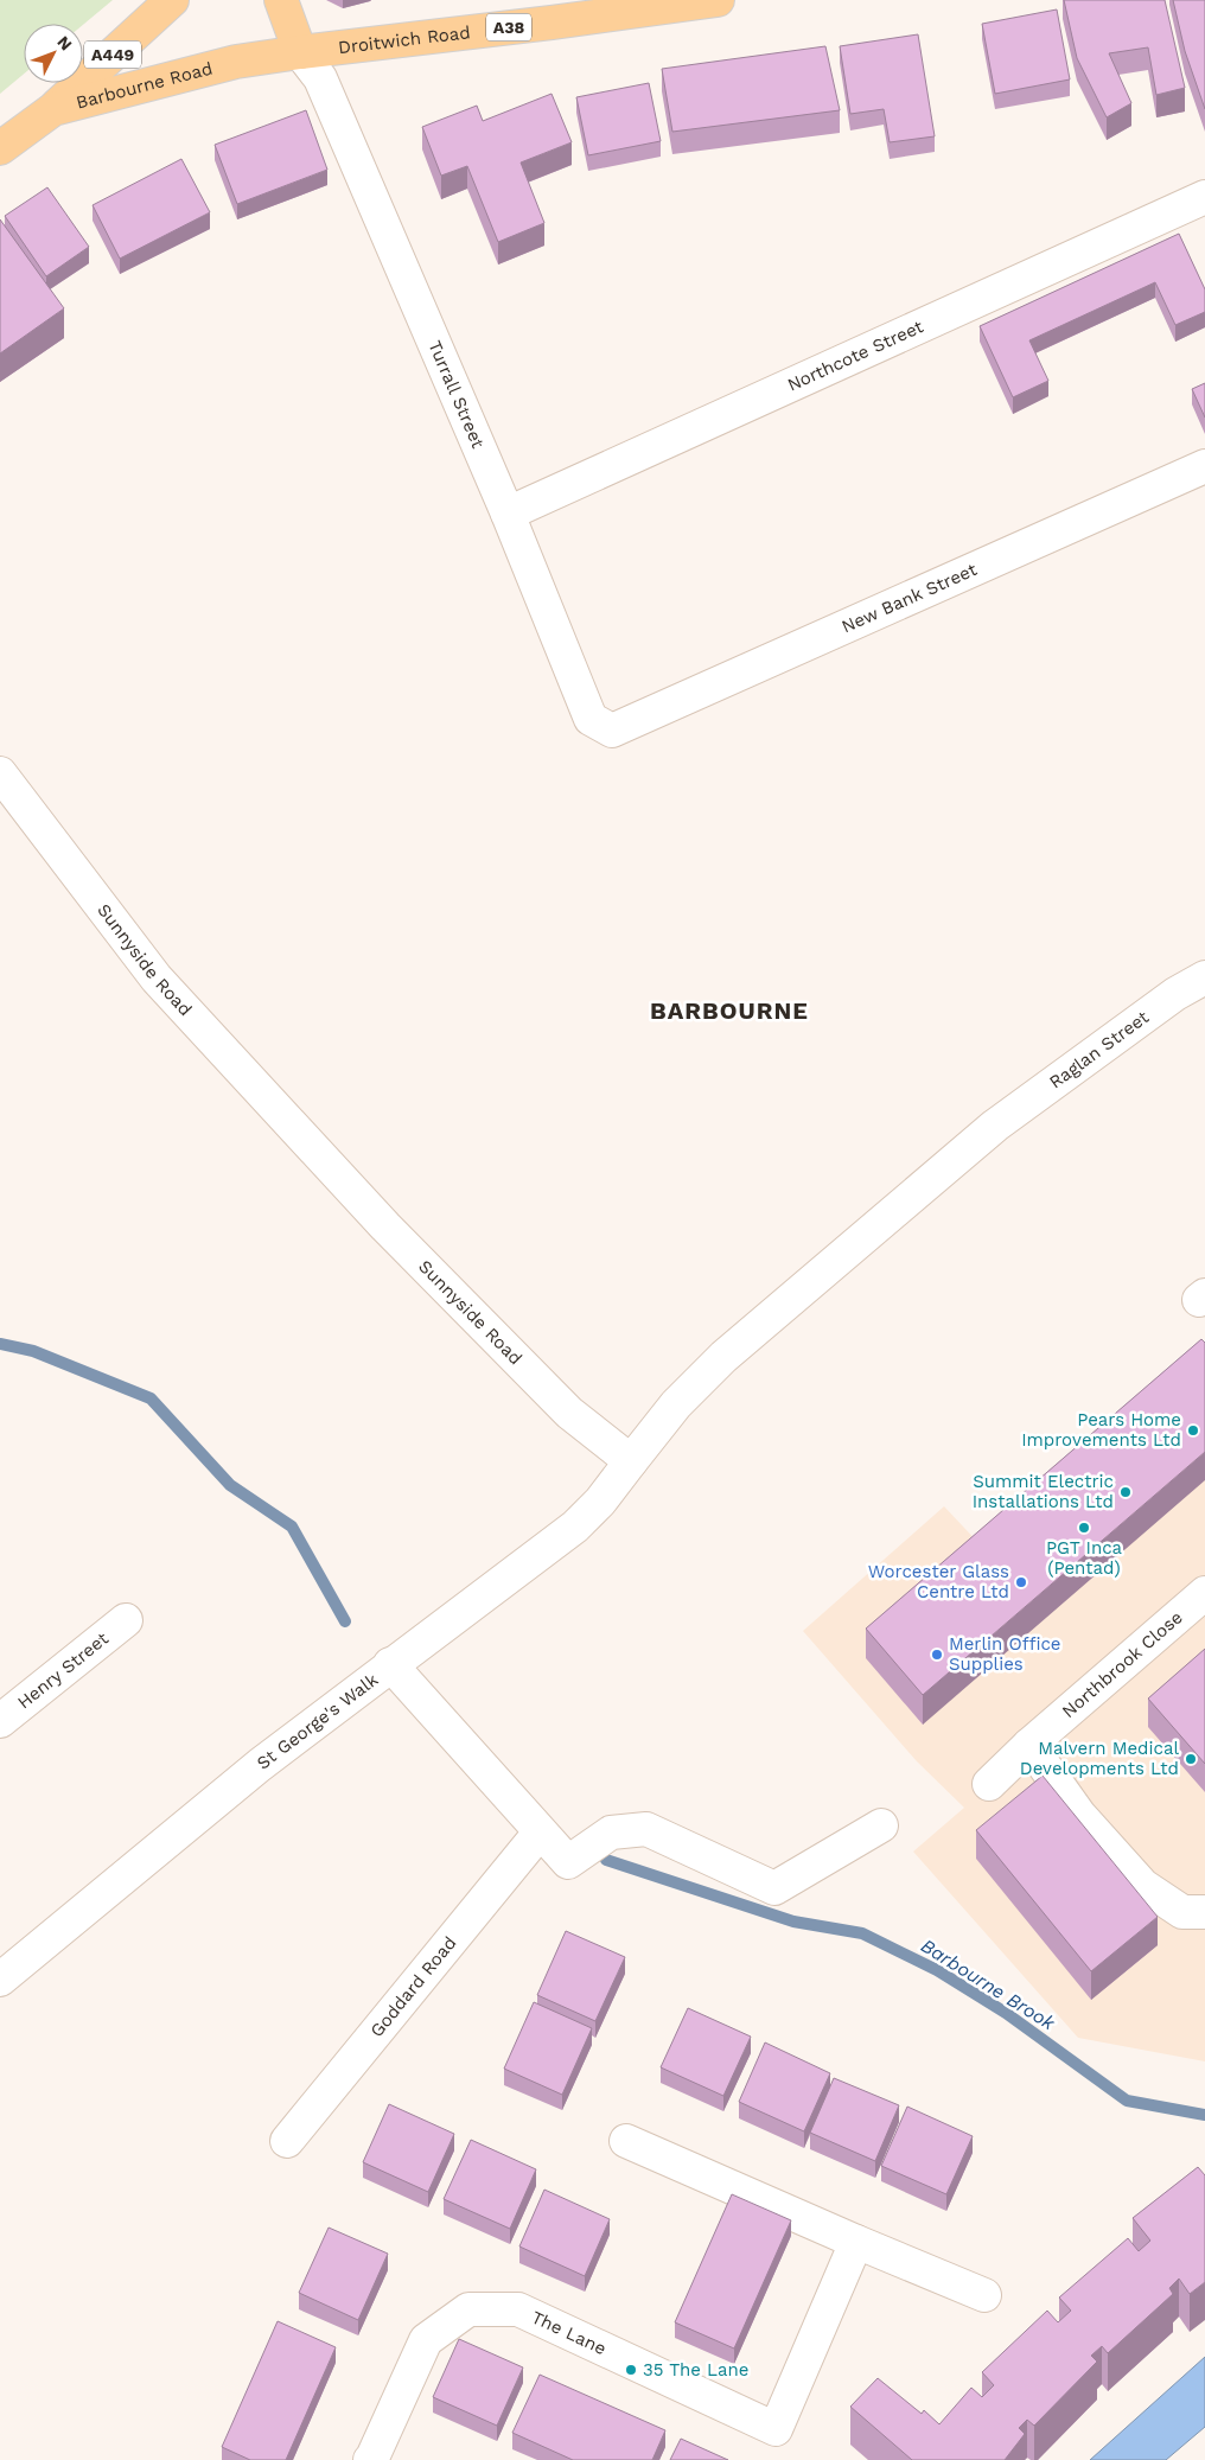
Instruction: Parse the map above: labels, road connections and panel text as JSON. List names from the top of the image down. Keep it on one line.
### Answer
{"streets":{"main road":["A38","Droitwich Road","A449","Barbourne Road"],"street":["Northcote Street","Turrall Street","New Bank Street","Sunnyside Road","Raglan Street","Northbrook Close","Henry Street","St George's Walk","Goddard Road","The Lane"]},"crossings":[["Droitwich Road","Barbourne Road"],["Droitwich Road","Turrall Street"],["A449","Barbourne Road"],["Barbourne Road","Turrall Street"],["Northcote Street","Turrall Street"],["Turrall Street","New Bank Street"],["Sunnyside Road","Raglan Street"],["Sunnyside Road","St George's Walk"],["Raglan Street","St George's Walk"]],"districts":["BARBOURNE"],"water":["Barbourne Brook"],"places":["Pears Home Improvements Ltd","Summit Electric Installations Ltd","PGT Inca (Pentad)","Worcester Glass Centre Ltd","Merlin Office Supplies","Malvern Medical Developments Ltd","35 The Lane"],"north":"top right"}
